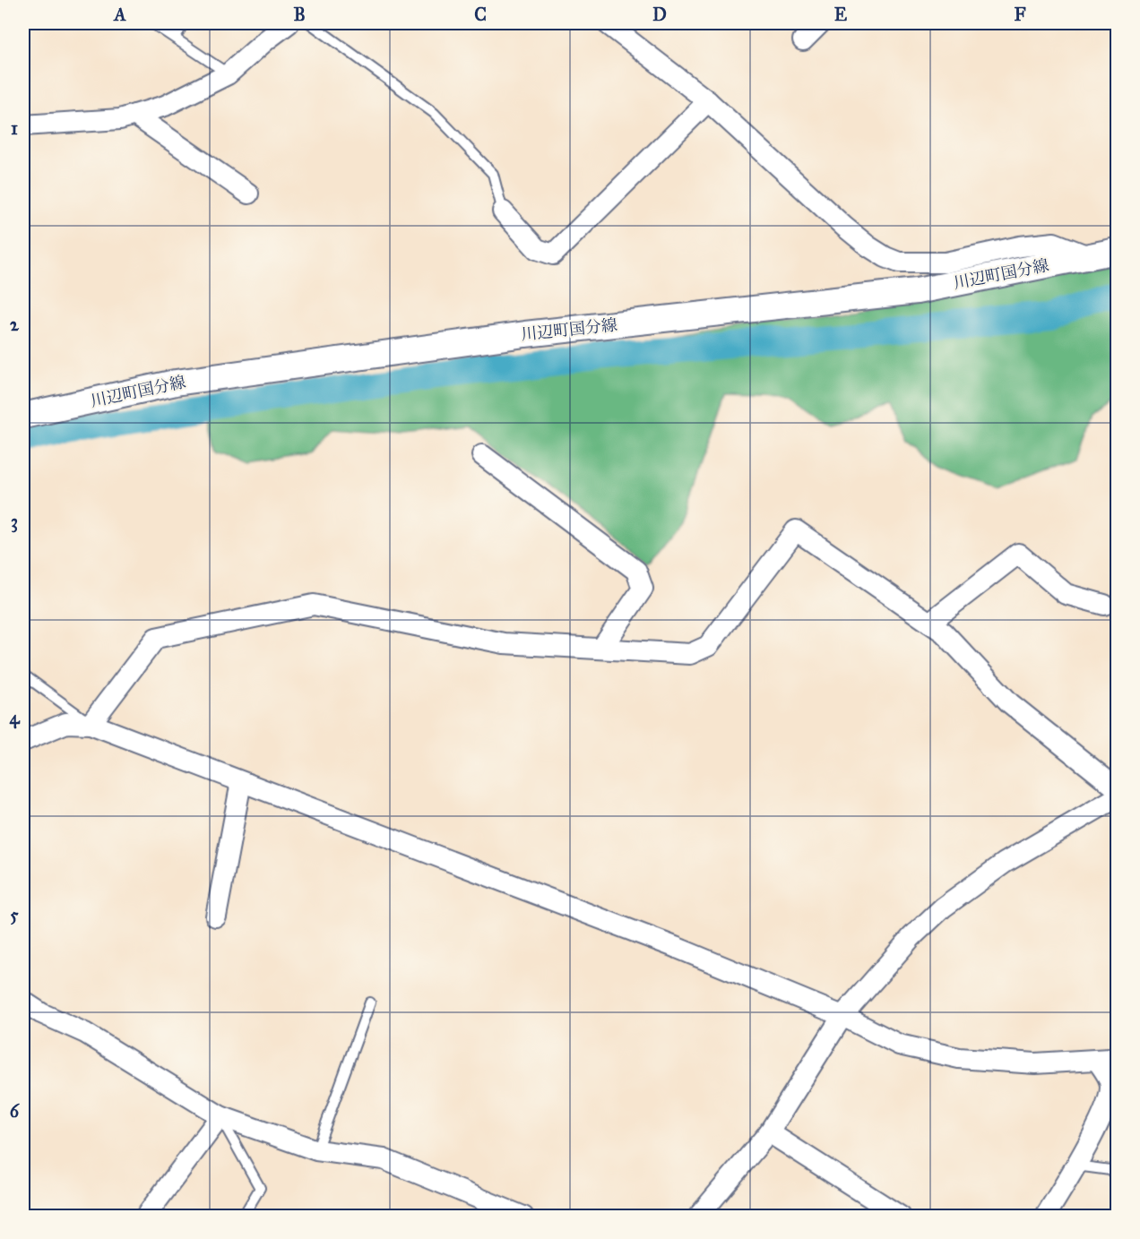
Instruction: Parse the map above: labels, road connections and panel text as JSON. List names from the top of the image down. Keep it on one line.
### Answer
{"streets":{"street":["川辺町国分線"]},"grid":{"columns":["A","B","C","D","E","F"],"rows":["1","2","3","4","5","6"]}}
